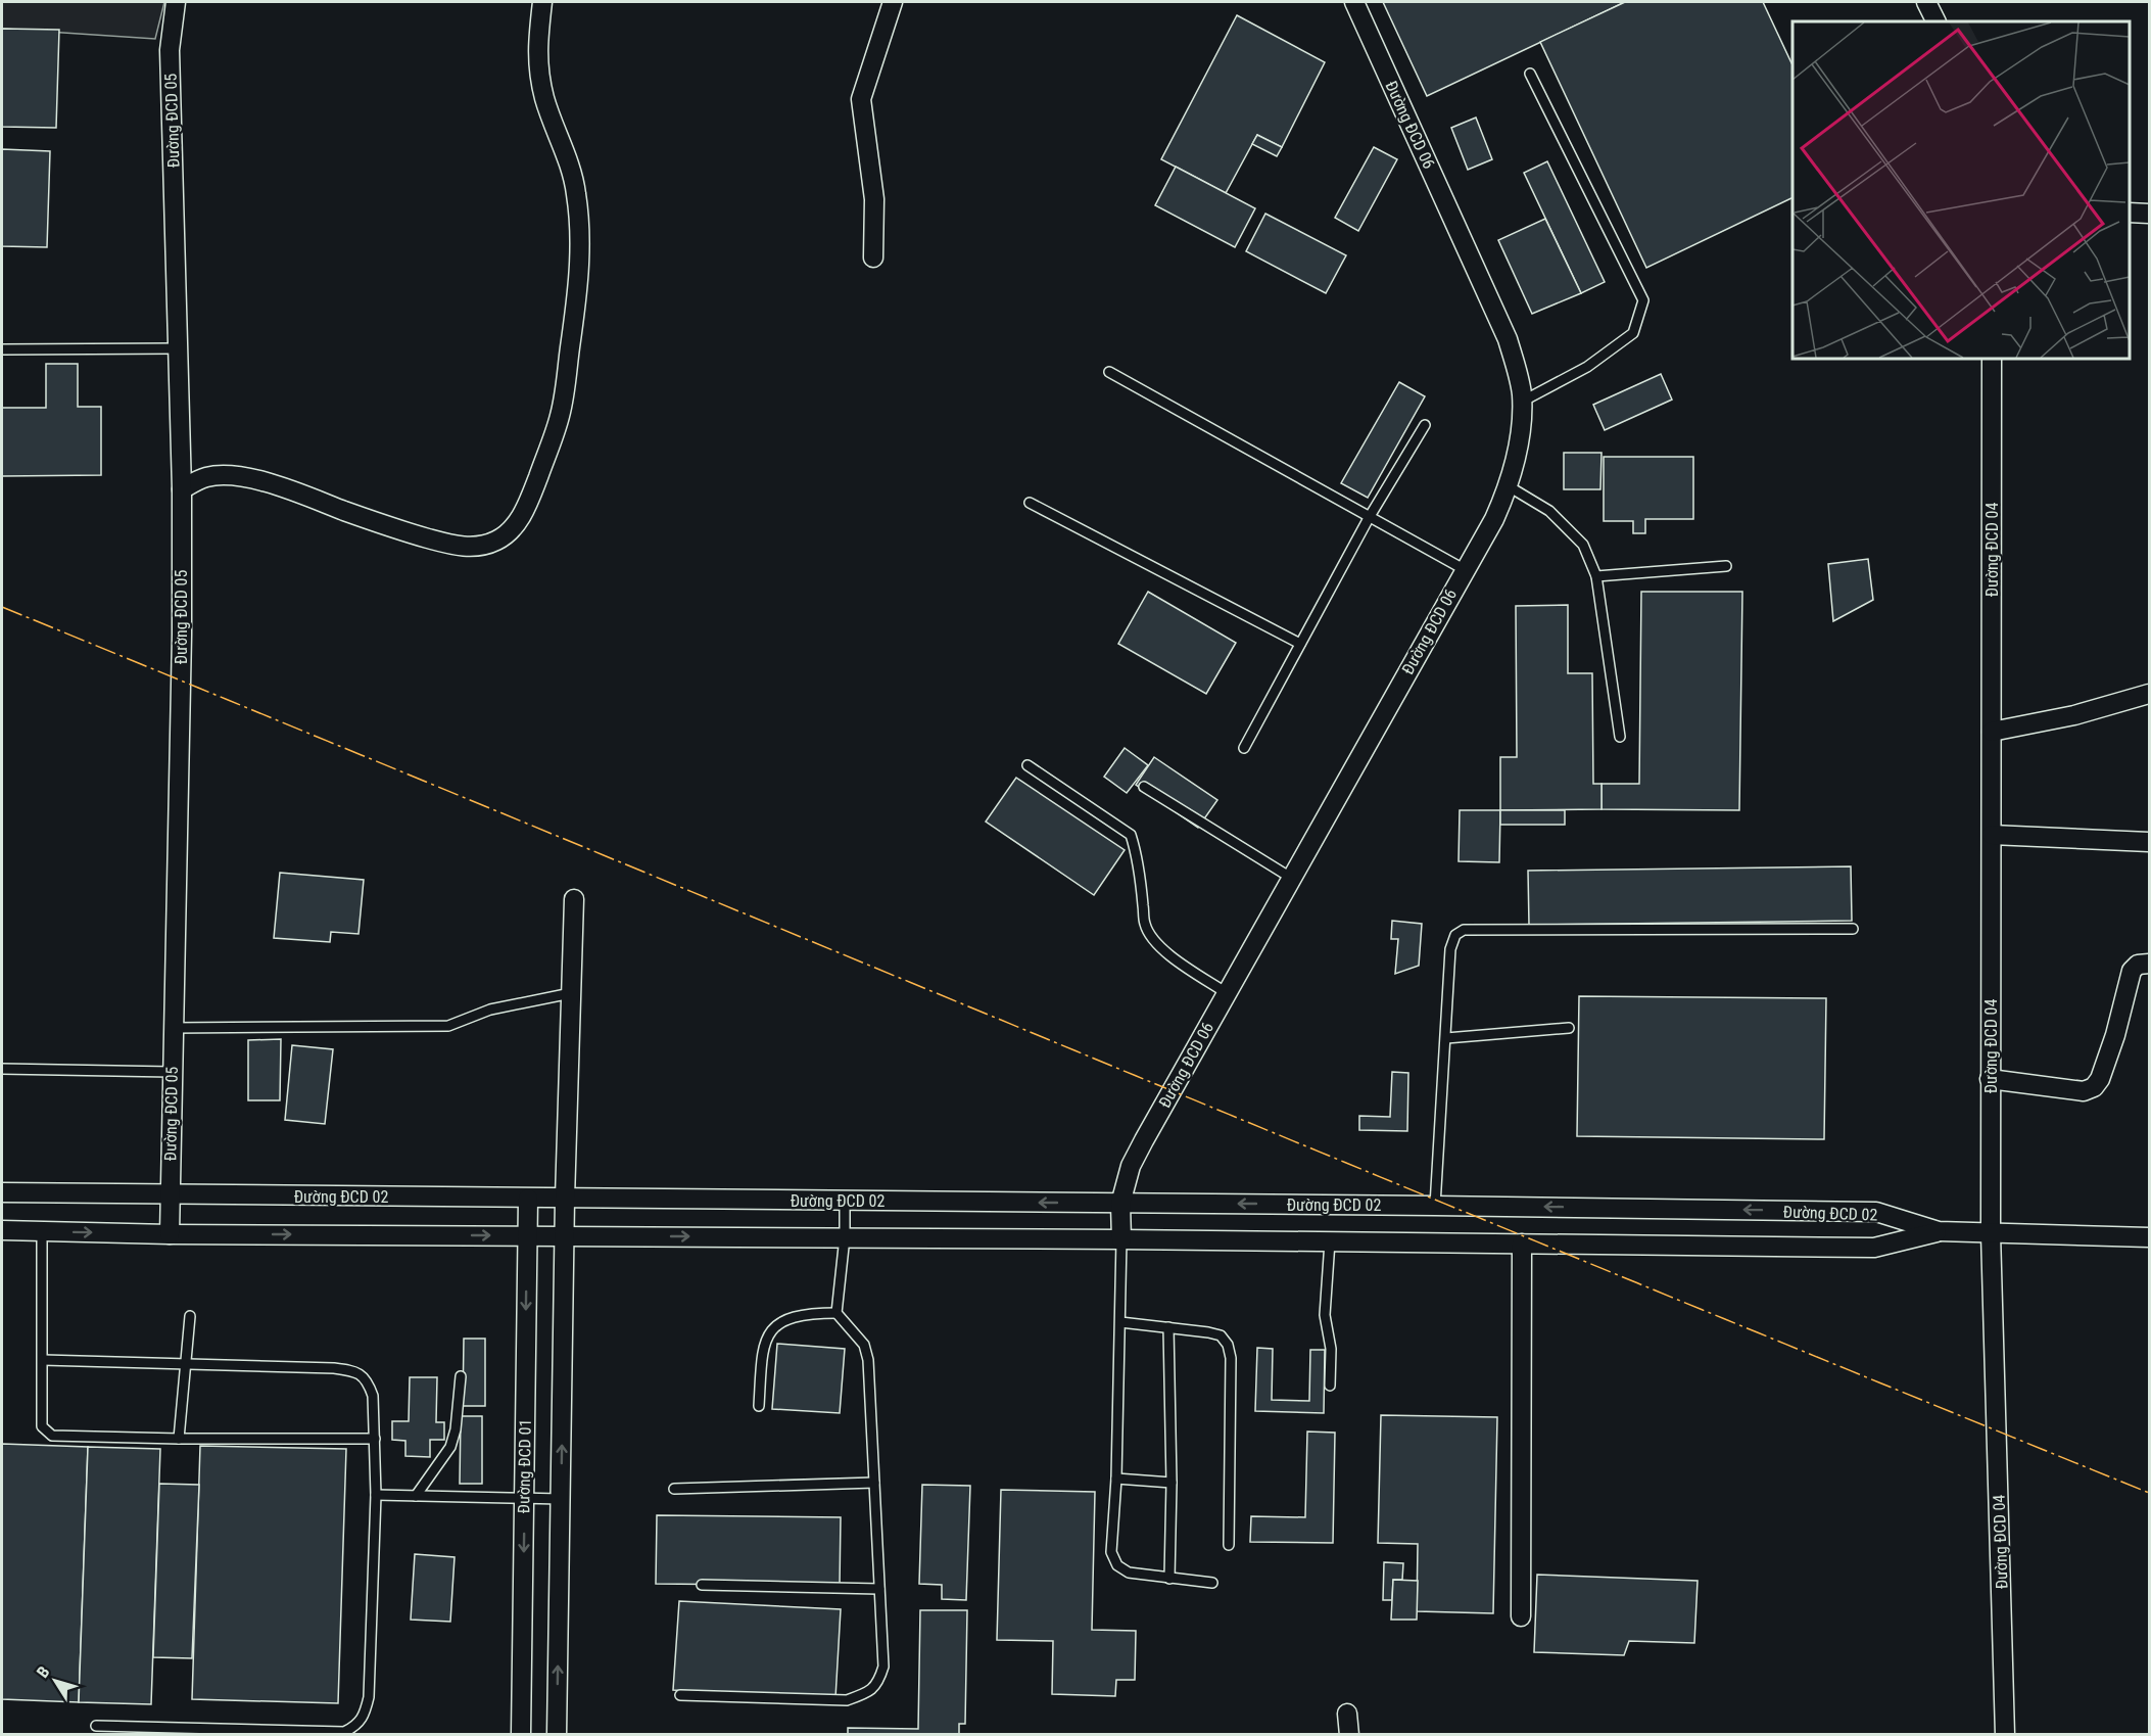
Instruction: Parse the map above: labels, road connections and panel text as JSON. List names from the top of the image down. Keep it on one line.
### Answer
{"streets":{"street":["Đường ĐCD 05","Đường ĐCD 06","Đường ĐCD 04","Đường ĐCD 02","Đường ĐCD 01"]},"crossings":[["Đường ĐCD 05","Đường ĐCD 02"],["Đường ĐCD 06","Đường ĐCD 02"],["Đường ĐCD 02","Đường ĐCD 01"]],"north":"top left"}
